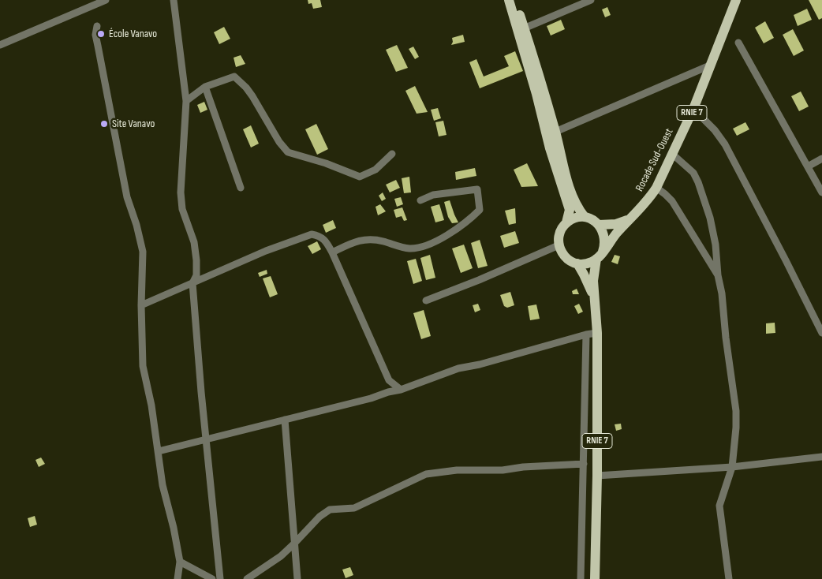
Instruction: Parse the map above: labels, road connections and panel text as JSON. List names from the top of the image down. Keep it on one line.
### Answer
{"streets":{"main road":["RNIE 7","Rocade Sud-Ouest"]},"crossings":[["RNIE 7","Rocade Sud-Ouest"]],"places":["École Vanavo","Site Vanavo"]}
